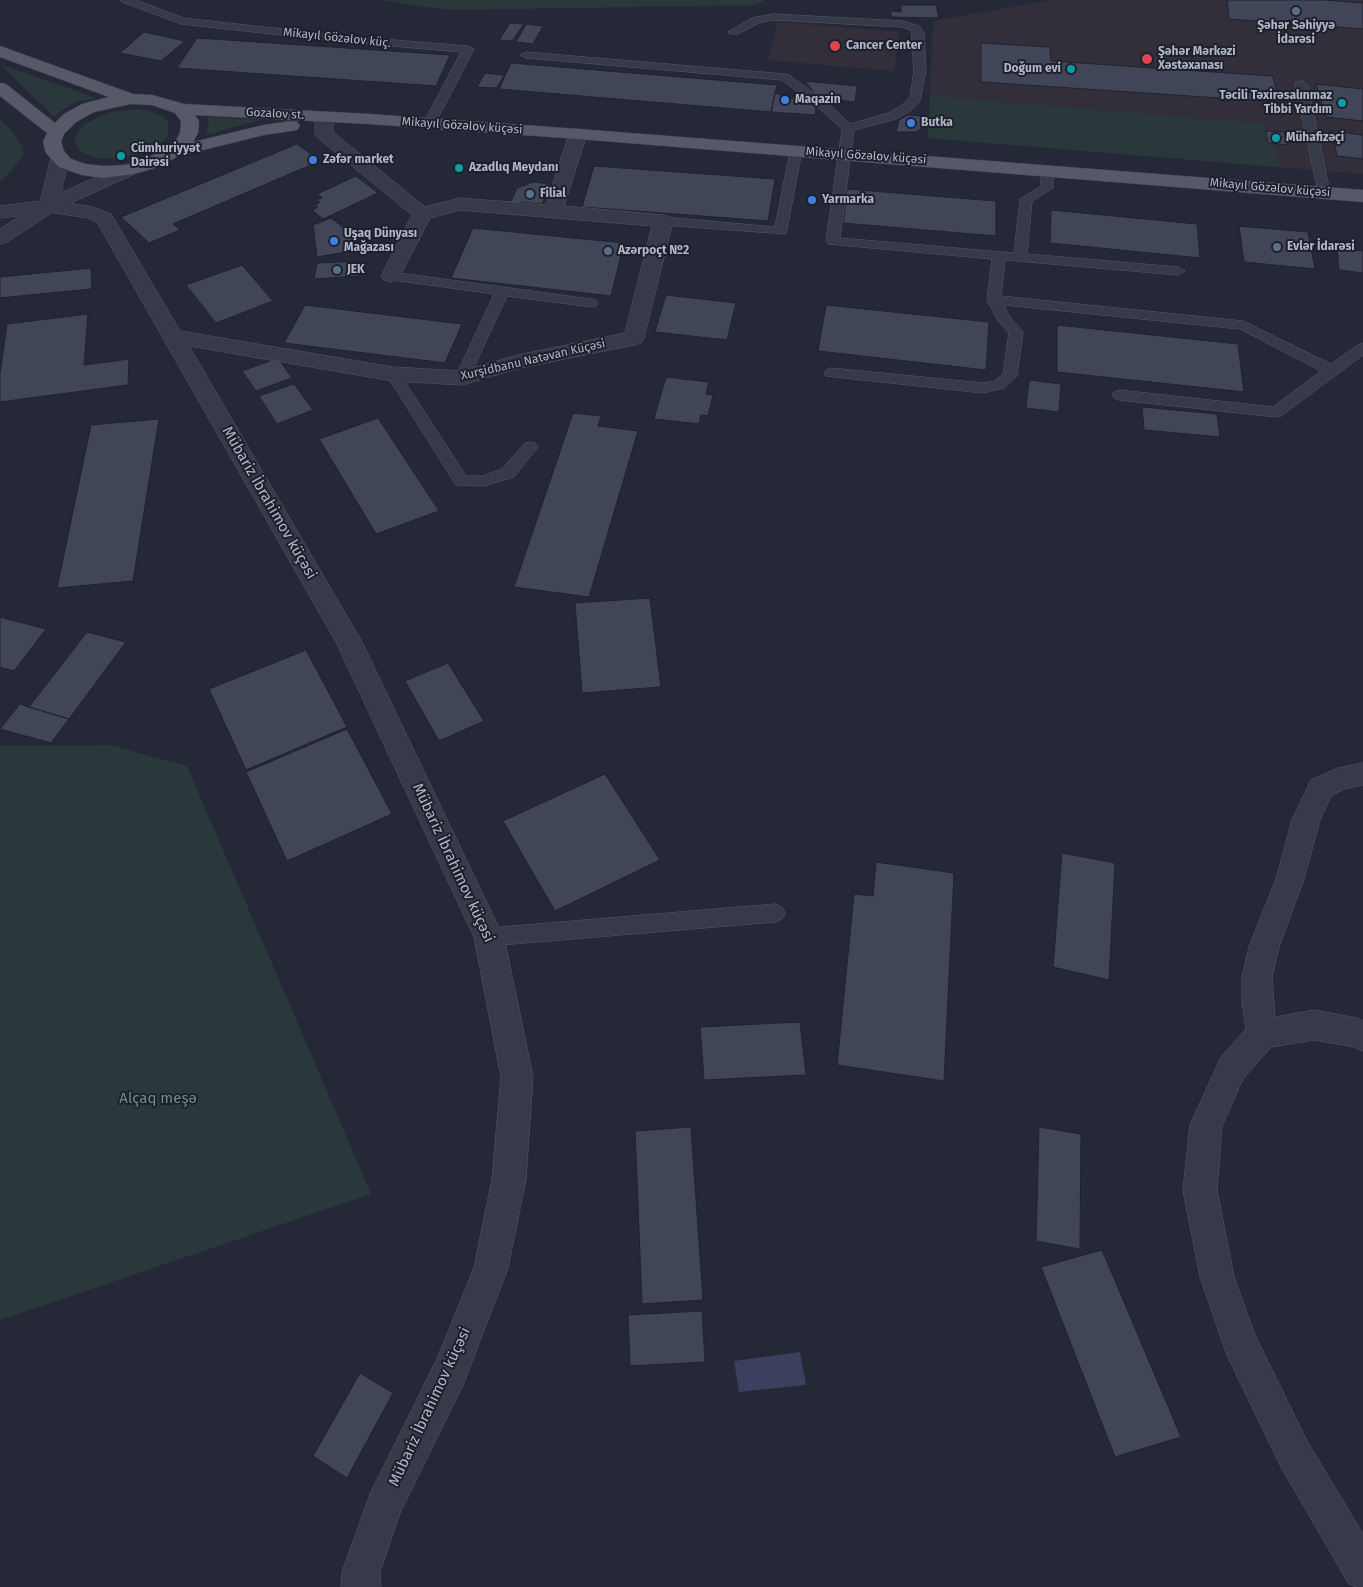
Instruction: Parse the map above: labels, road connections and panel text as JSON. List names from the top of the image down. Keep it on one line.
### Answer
{"streets":{"main road":["Gozalov st.","Mikayıl Gözəlov küçəsi"],"street":["Xurşidbanu Natəvan Küçəsi","Mübariz İbrahimov küçəsi"],"lane":["Mikayıl Gözəlov küç."]},"crossings":[["Mikayıl Gözəlov küç.","Mikayıl Gözəlov küçəsi"],["Gozalov st.","Mikayıl Gözəlov küçəsi"],["Xurşidbanu Natəvan Küçəsi","Mübariz İbrahimov küçəsi"]],"parks":["Alçaq meşə"],"places":["Şəhər Səhiyyə İdarəsi","Cancer Center","Şəhər Mərkəzi Xəstəxanası","Doğum evi","Maqazin","Təcili Təxirəsalınmaz Tibbi Yardım","Butka","Mühafizəçi","Cümhuriyyət Dairəsi","Zəfər market","Azadlıq Meydanı","Filial","Yarmarka","Uşaq Dünyası Mağazası","Evlər İdarəsi","Azərpoçt №2","JEK"]}
